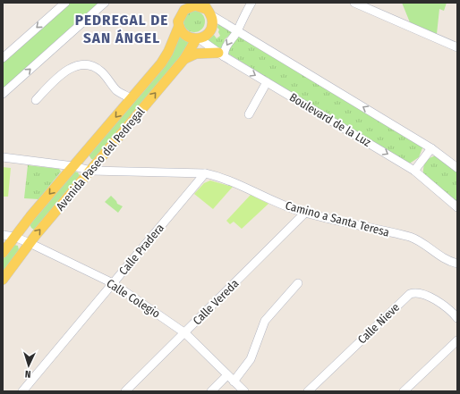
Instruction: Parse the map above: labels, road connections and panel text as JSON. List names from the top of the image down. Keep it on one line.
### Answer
{"streets":{"main road":["Avenida Paseo del Pedregal"],"street":["Boulevard de la Luz","Camino a Santa Teresa","Calle Pradera","Calle Colegio","Calle Vereda","Calle Nieve"]},"crossings":[["Boulevard de la Luz","Avenida Paseo del Pedregal"],["Avenida Paseo del Pedregal","Camino a Santa Teresa"],["Avenida Paseo del Pedregal","Calle Colegio"],["Camino a Santa Teresa","Calle Pradera"],["Camino a Santa Teresa","Calle Vereda"],["Calle Pradera","Calle Colegio"],["Calle Colegio","Calle Vereda"]],"districts":["PEDREGAL DE SAN ÁNGEL"],"north":"bottom"}
